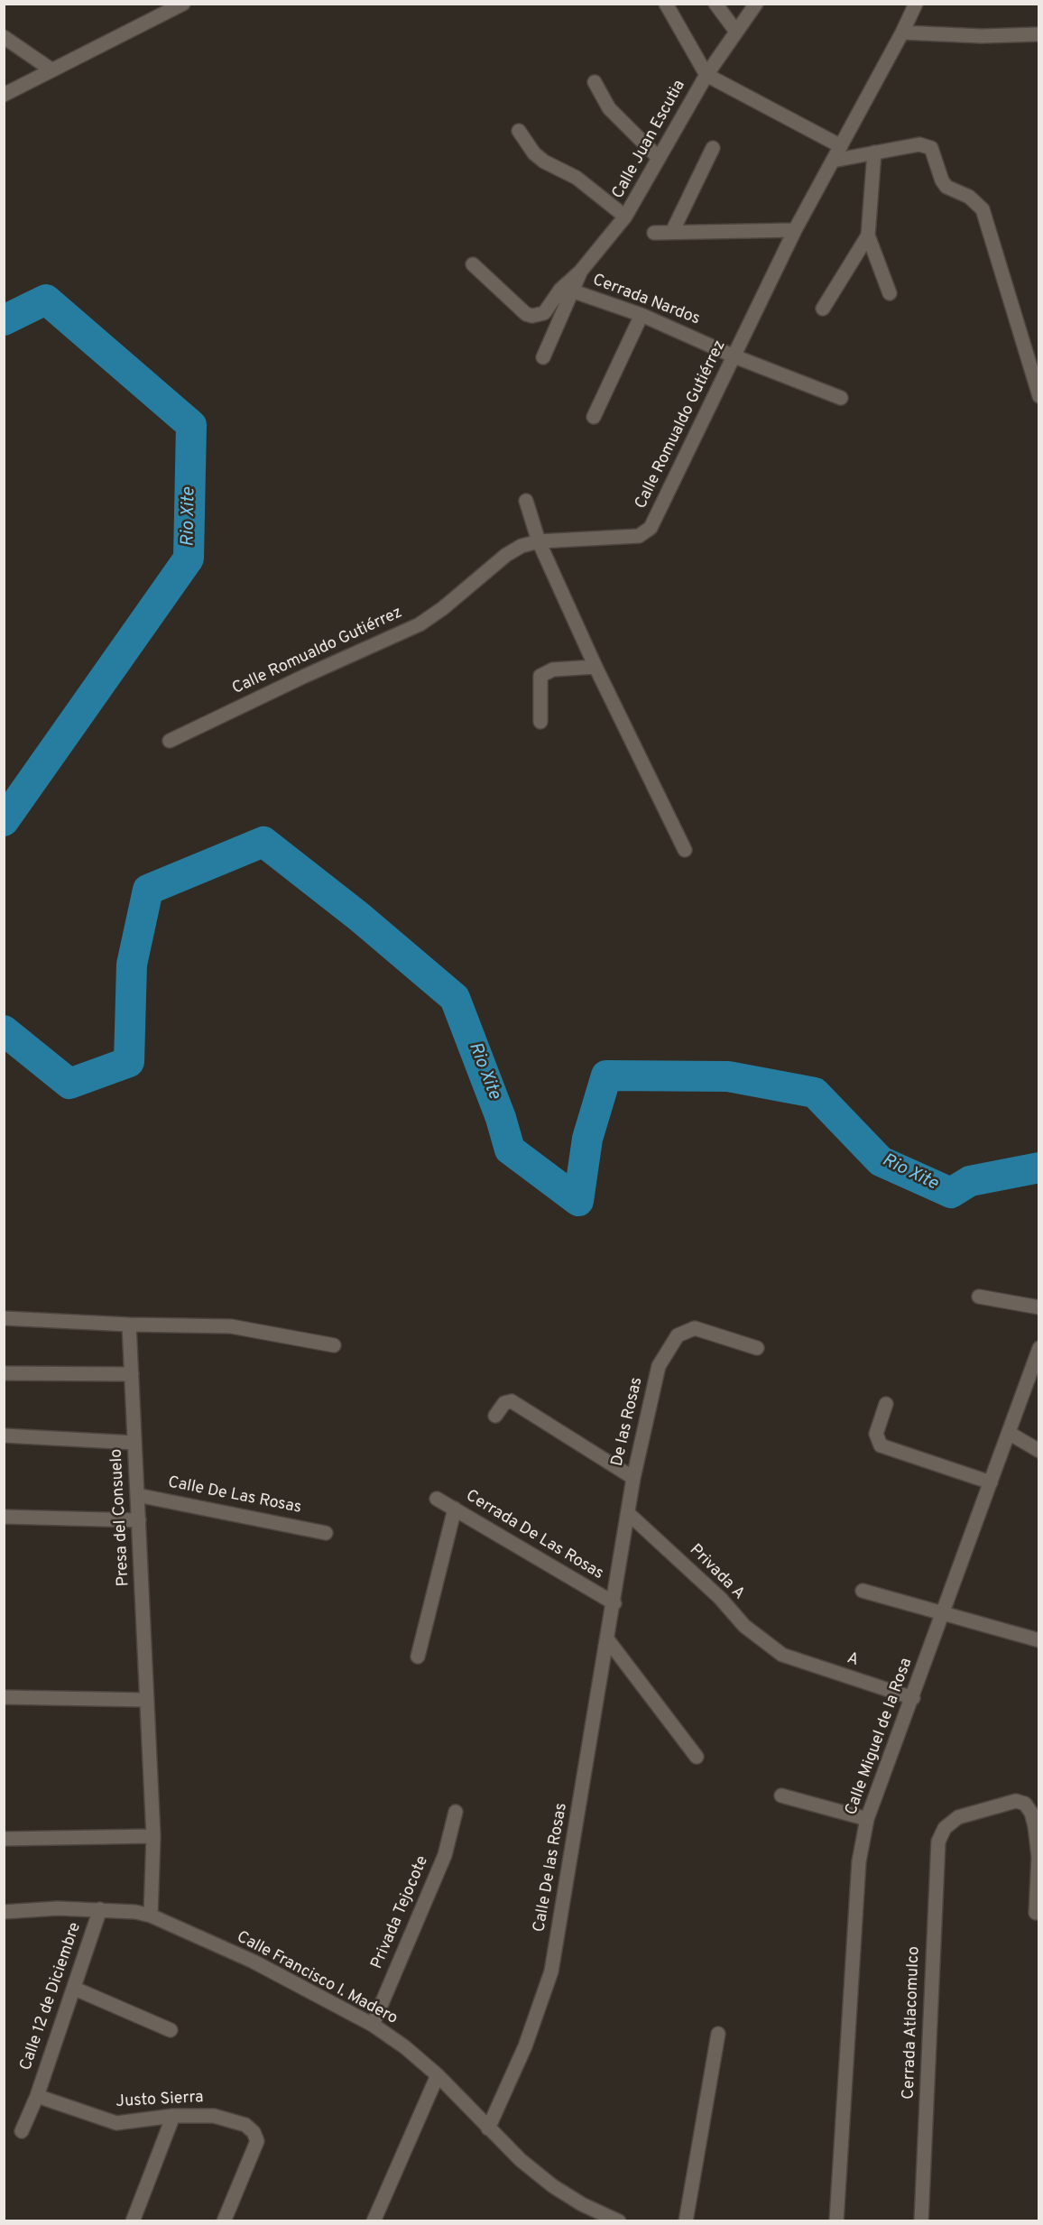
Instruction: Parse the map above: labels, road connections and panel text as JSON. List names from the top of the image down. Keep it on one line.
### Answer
{"streets":{"street":["Calle Juan Escutia","Cerrada Nardos","Calle Romualdo Gutiérrez","De las Rosas","Calle De Las Rosas","Presa del Consuelo","Cerrada De Las Rosas","Privada A","A","Calle Miguel de la Rosa","Calle De las Rosas","Privada Tejocote","Calle Francisco I. Madero","Calle 12 de Diciembre","Cerrada Atlacomulco","Justo Sierra"]},"crossings":[["Calle Juan Escutia","Cerrada Nardos"],["Cerrada Nardos","Calle Romualdo Gutiérrez"],["De las Rosas","Cerrada De Las Rosas"],["De las Rosas","Privada A"],["De las Rosas","Calle De las Rosas"],["Calle De Las Rosas","Presa del Consuelo"],["Presa del Consuelo","Calle Francisco I. Madero"],["Cerrada De Las Rosas","Calle De las Rosas"],["Privada A","A"],["A","Calle Miguel de la Rosa"],["Calle De las Rosas","Calle Francisco I. Madero"],["Privada Tejocote","Calle Francisco I. Madero"],["Calle Francisco I. Madero","Calle 12 de Diciembre"],["Calle 12 de Diciembre","Justo Sierra"]],"water":["Rio Xite"]}
